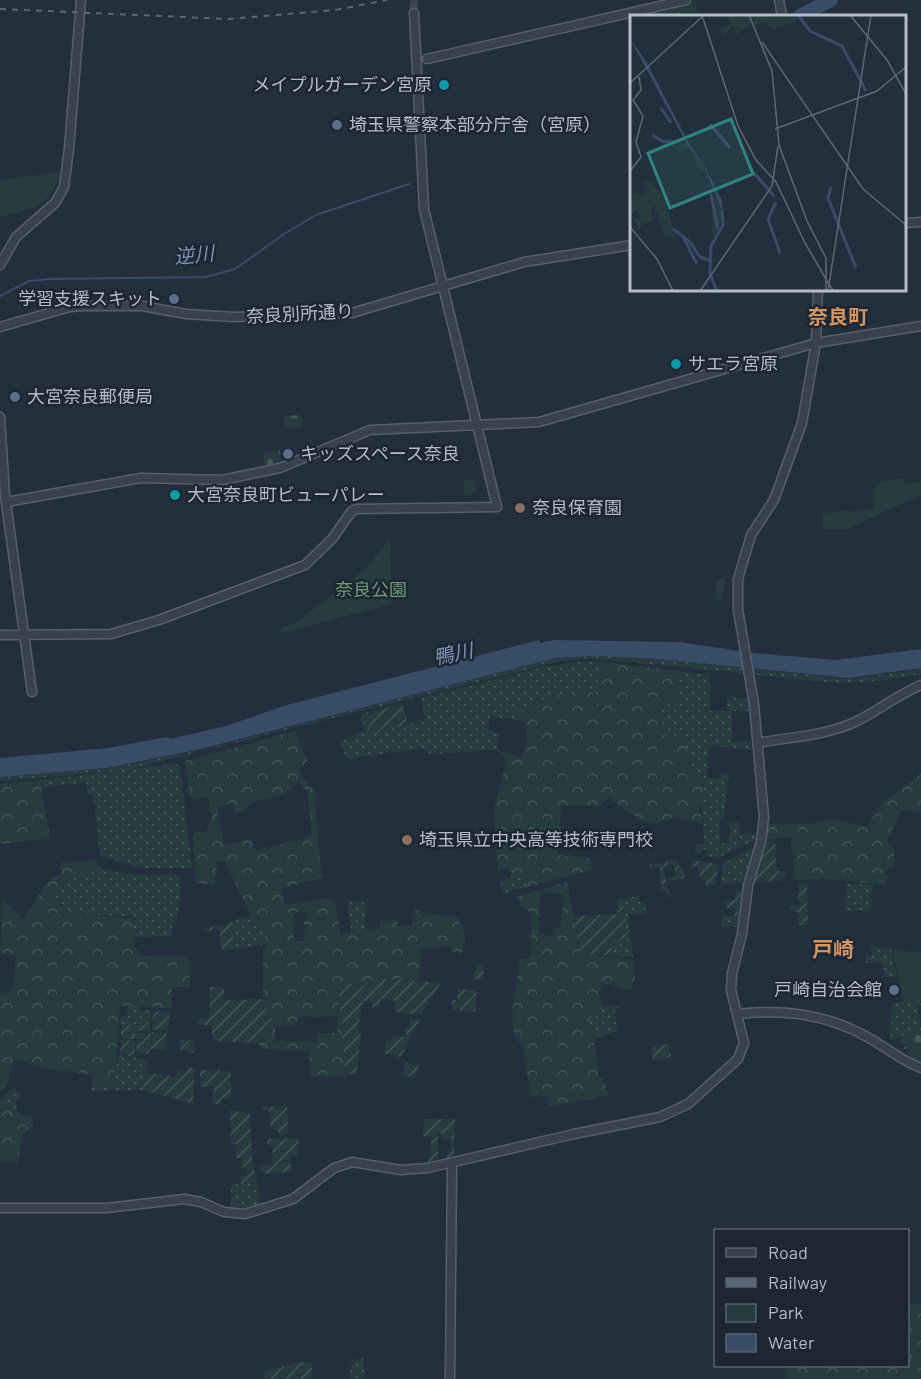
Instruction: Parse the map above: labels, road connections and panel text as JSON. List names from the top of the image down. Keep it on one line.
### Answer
{"streets":{"street":["奈良別所通り"]},"districts":["奈良町","戸崎"],"water":["逆川","鴨川"],"parks":["奈良公園"],"places":["メイプルガーデン宮原","埼玉県警察本部分庁舎（宮原）","学習支援スキット","サエラ宮原","大宮奈良郵便局","キッズスペース奈良","大宮奈良町ビューパレー","奈良保育園","埼玉県立中央高等技術専門校","戸崎自治会館"],"legend":["Road","Railway","Park","Water"]}
